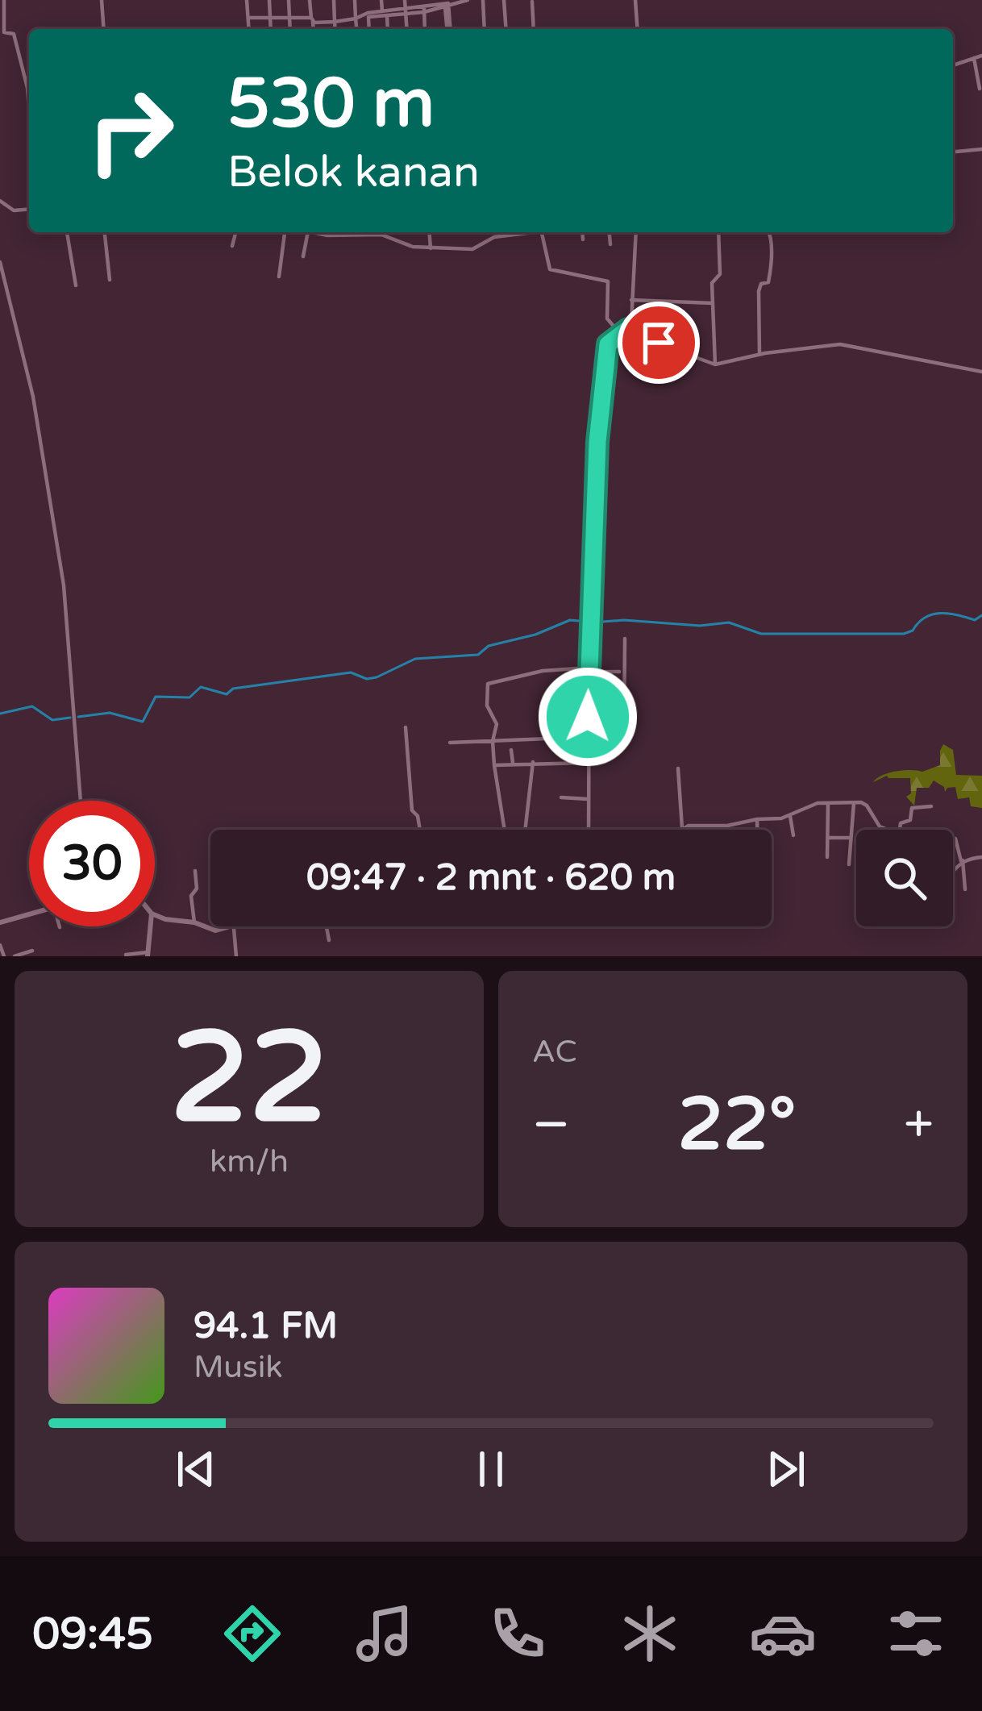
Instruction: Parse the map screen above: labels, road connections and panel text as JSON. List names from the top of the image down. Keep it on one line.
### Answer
{"page":{"turn":["530 m","Belok kanan"],"limit":"30","trip":"09:47 · 2 mnt · 620 m","tile":[["22","km/h"],"AC"],"heat":["−","22°","+"],"song":["94.1 FM","Musik"],"tabs":"09:45"}}
